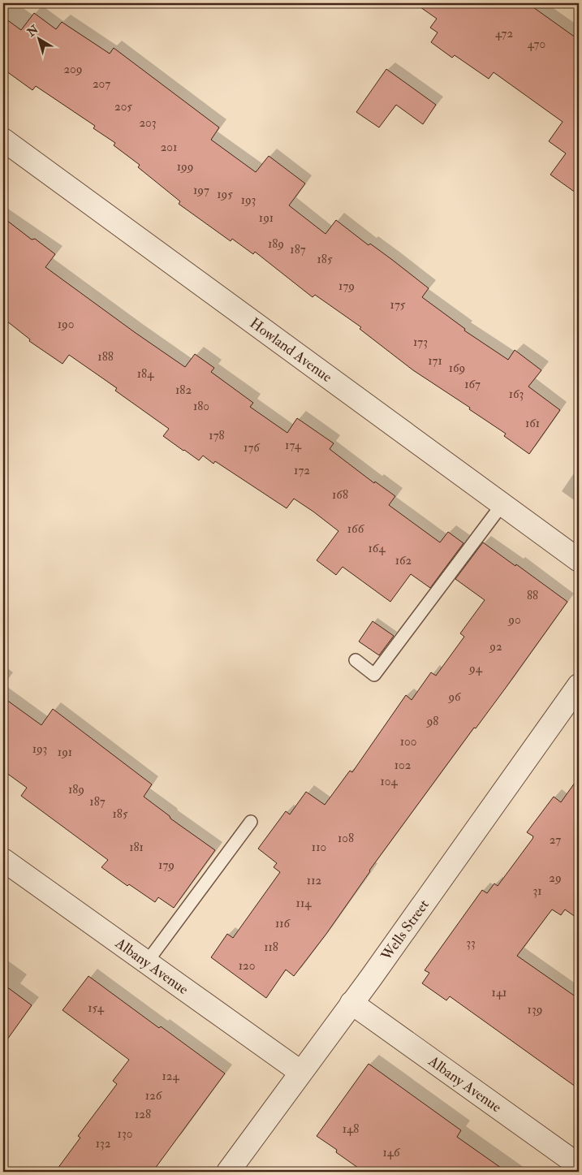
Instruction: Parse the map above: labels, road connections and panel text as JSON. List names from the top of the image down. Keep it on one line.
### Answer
{"streets":{"street":["Howland Avenue","Wells Street","Albany Avenue"]},"crossings":[["Wells Street","Albany Avenue"]],"house_numbers":["472","470","209","207","205","203","201","199","197","195","193","191","189","187","185","179","175","190","173","188","171","169","184","167","182","163","180","161","178","174","176","172","168","166","164","162","88","90","92","94","96","98","100","193","191","102","104","189","187","185","108","27","181","110","179","29","112","31","114","116","33","118","120","141","154","139","124","126","128","148","130","132","146"],"north":"top left"}
